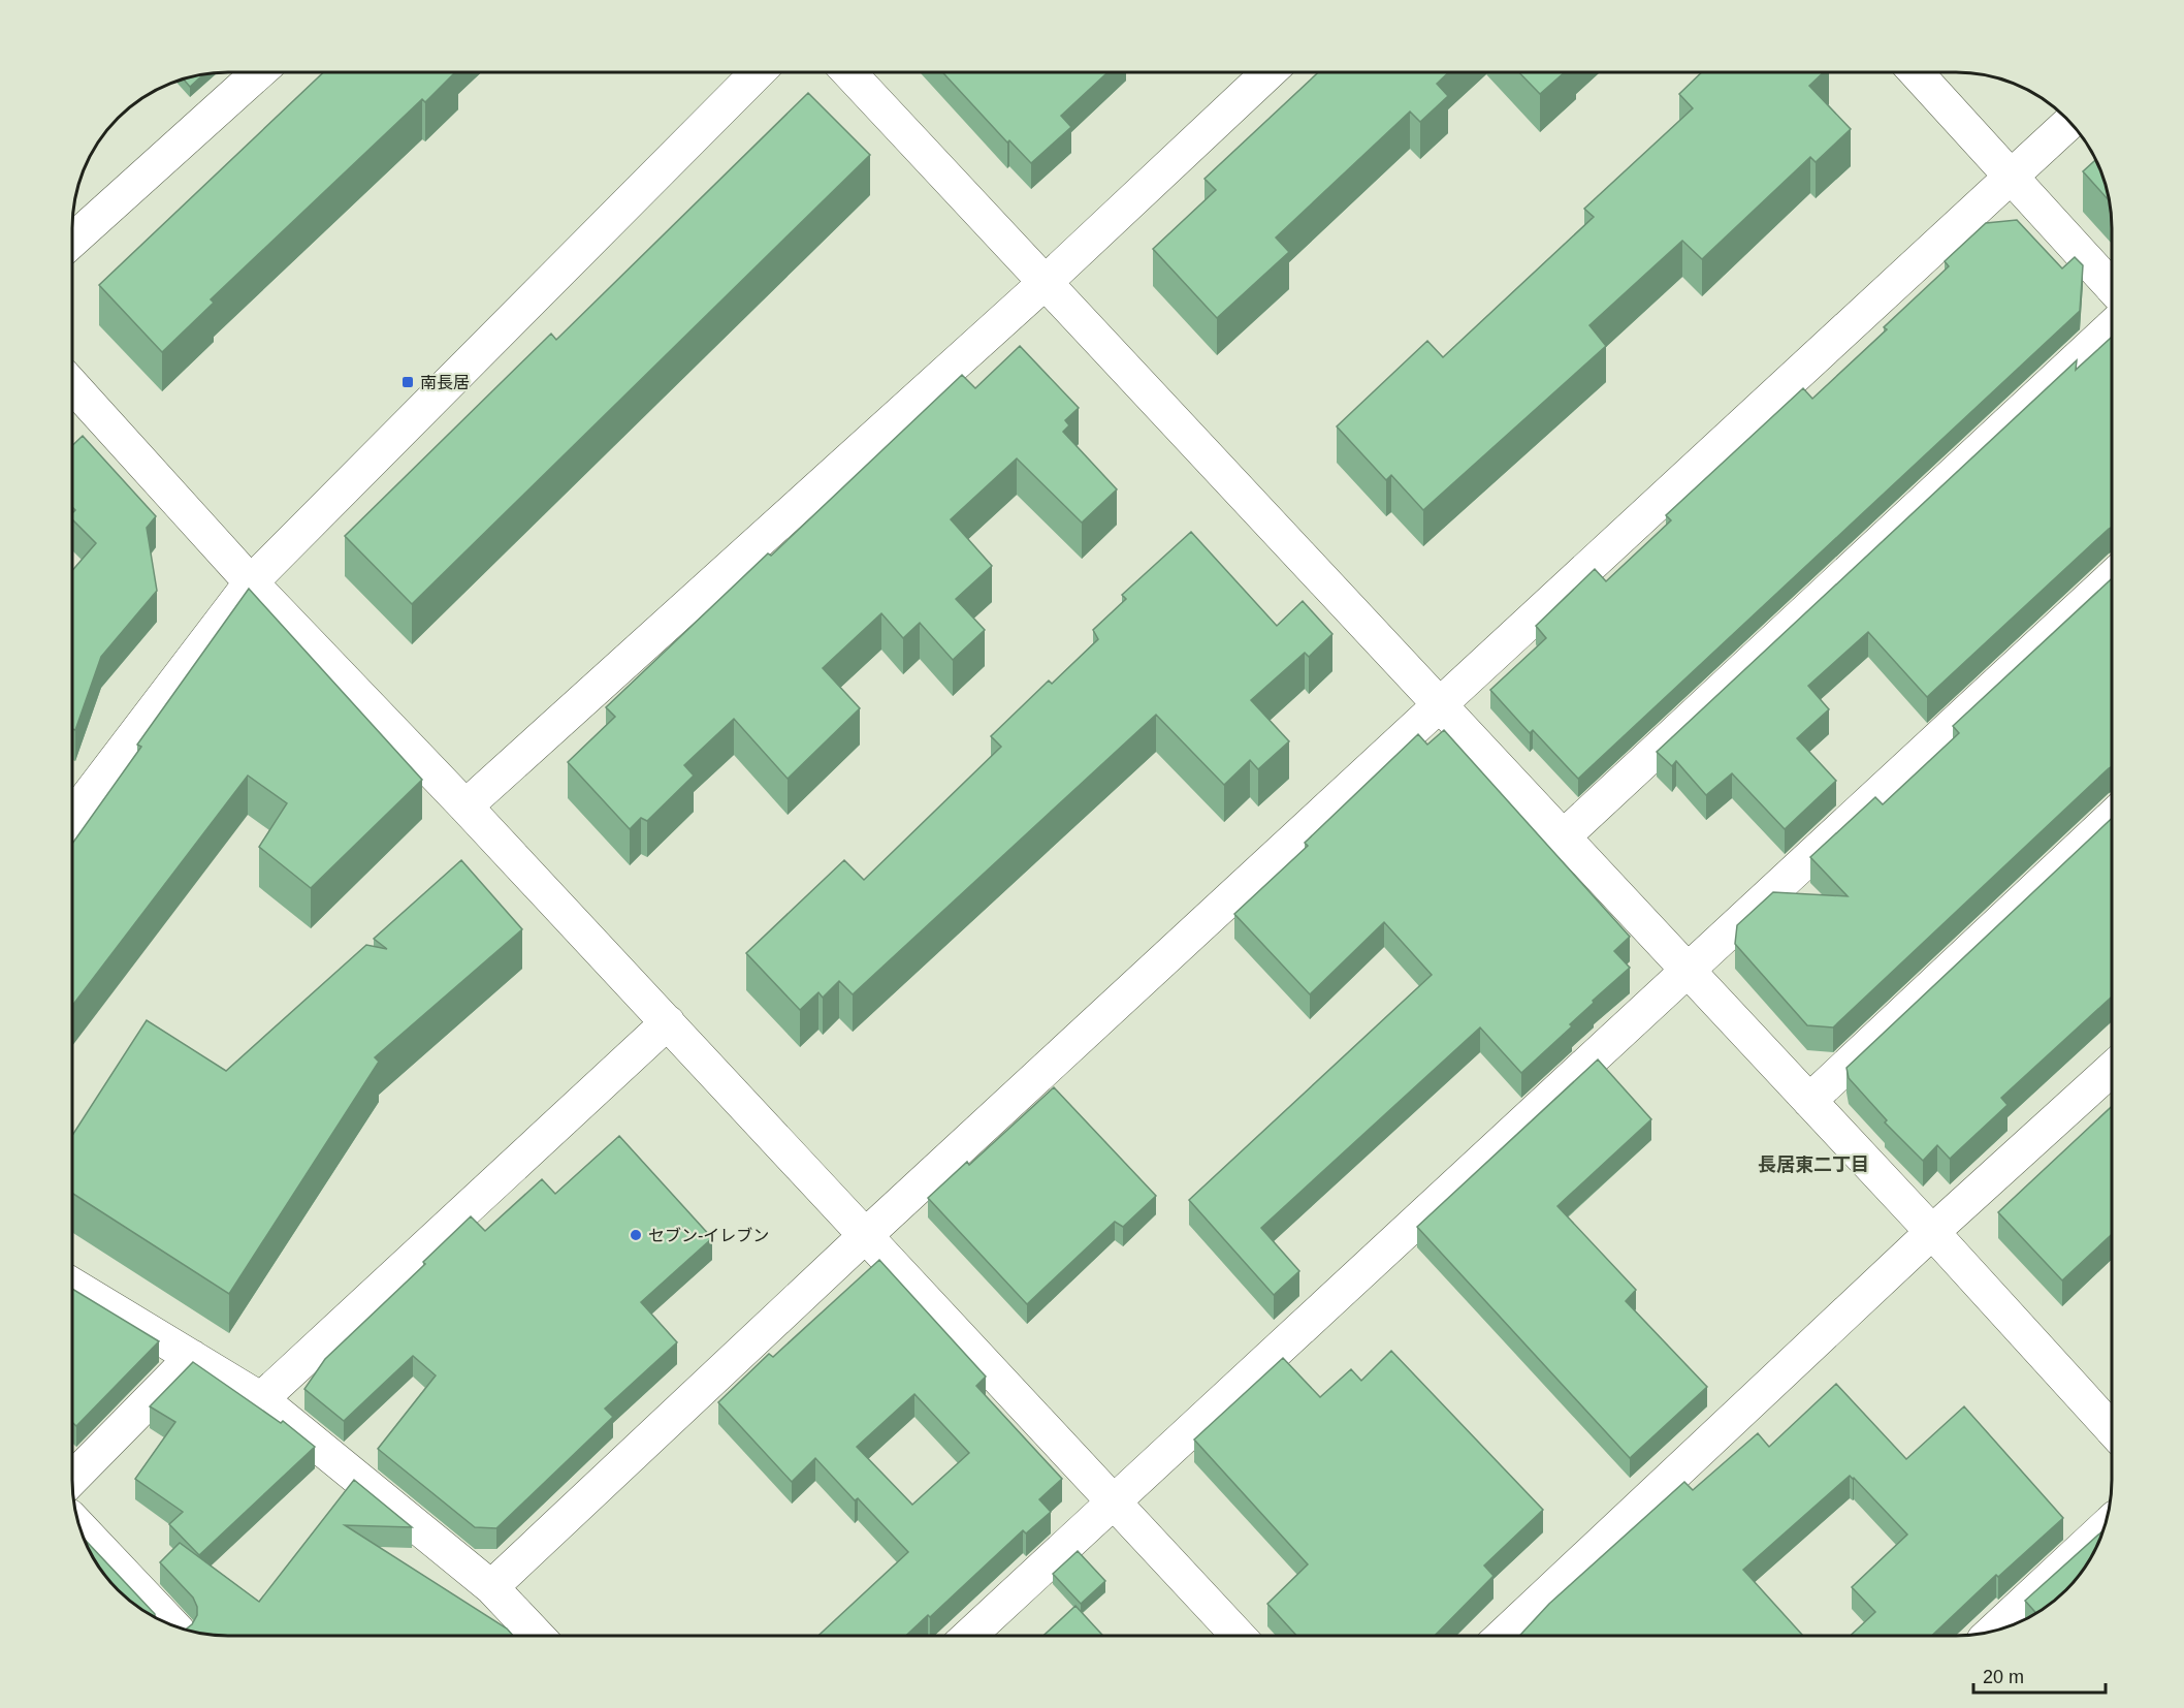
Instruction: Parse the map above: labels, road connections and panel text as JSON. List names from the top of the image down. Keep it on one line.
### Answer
{"districts":["長居東二丁目"],"places":{"transit":["南長居"],"other":["セブン-イレブン"]},"scale_bar":"20 m"}
